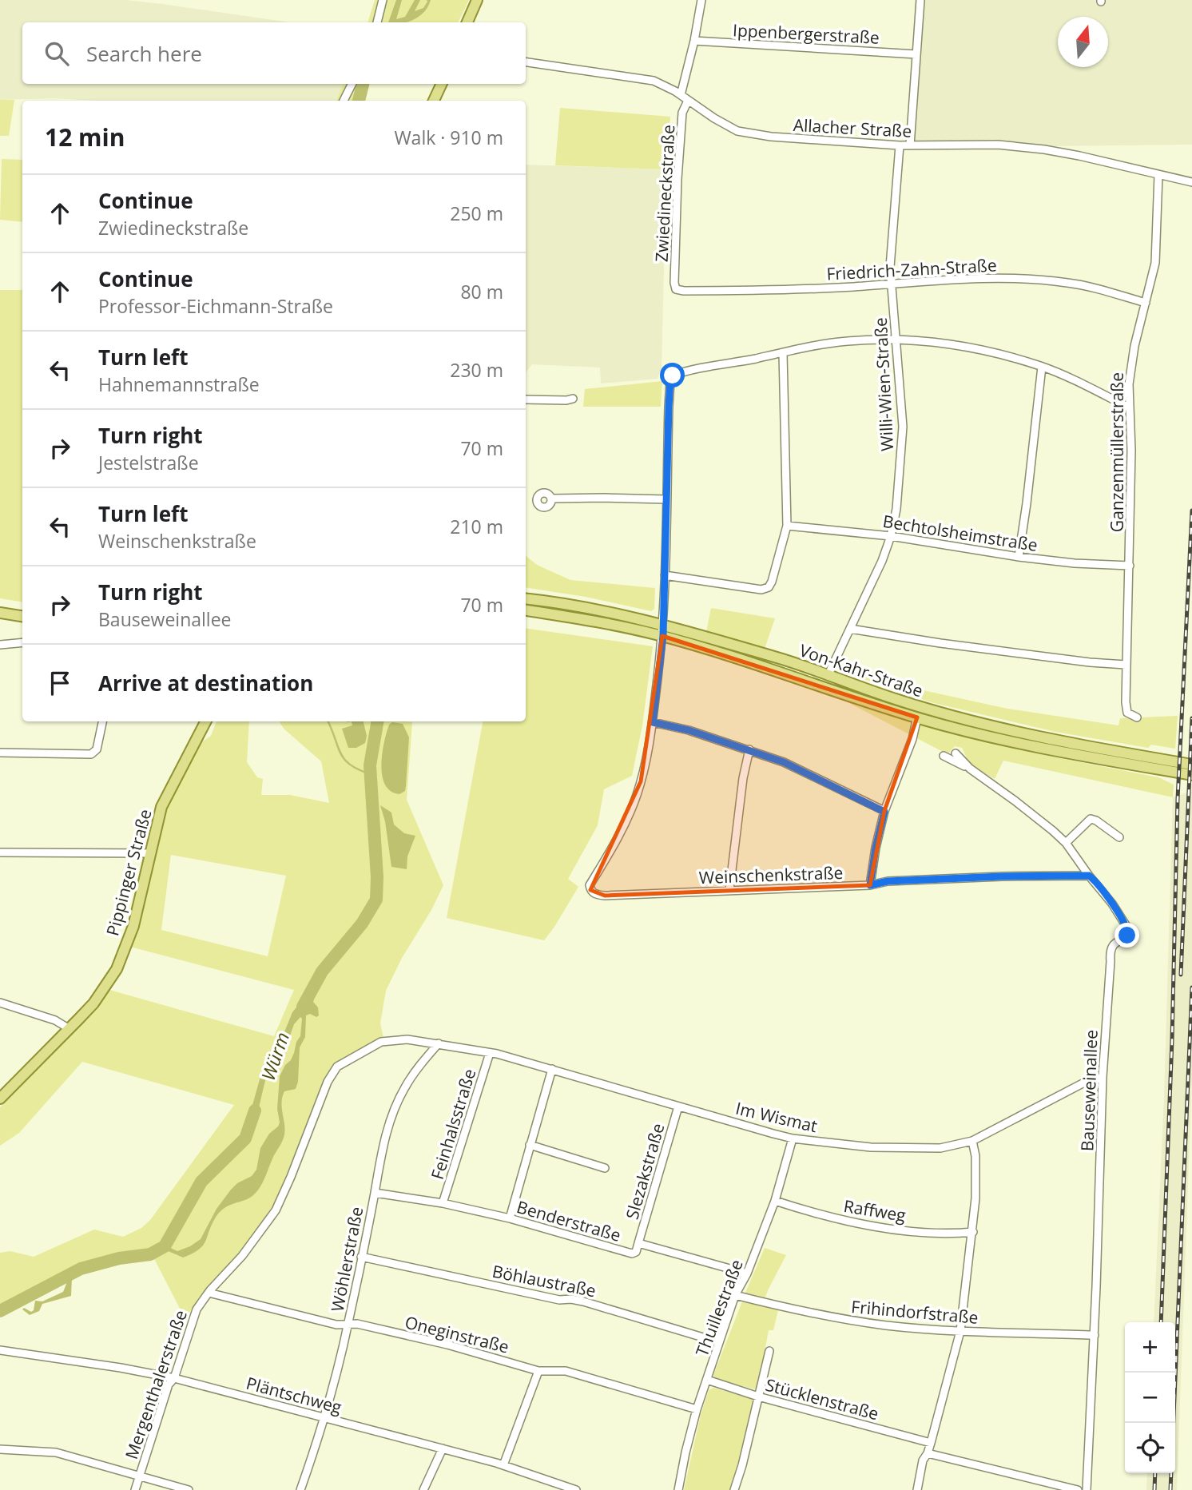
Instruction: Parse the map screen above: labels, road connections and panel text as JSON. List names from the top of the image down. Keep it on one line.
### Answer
{"streets":{"main road":["Von-Kahr-Straße","Pippinger Straße"],"street":["Ippenbergerstraße","Allacher Straße","Zwiedineckstraße","Friedrich-Zahn-Straße","Willi-Wien-Straße","Ganzenmüllerstraße","Bechtolsheimstraße","Weinschenkstraße","Bauseweinallee","Im Wismat","Feinhalsstraße","Slezakstraße","Raffweg","Benderstraße","Wöhlerstraße","Böhlaustraße","Thuillestraße","Frihindorfstraße","Oneginstraße","Mergenthalerstraße","Pläntschweg","Stücklenstraße"]},"crossings":[["Ippenbergerstraße","Zwiedineckstraße"],["Allacher Straße","Zwiedineckstraße"],["Allacher Straße","Willi-Wien-Straße"],["Allacher Straße","Ganzenmüllerstraße"],["Zwiedineckstraße","Friedrich-Zahn-Straße"],["Friedrich-Zahn-Straße","Willi-Wien-Straße"],["Friedrich-Zahn-Straße","Ganzenmüllerstraße"],["Willi-Wien-Straße","Bechtolsheimstraße"],["Willi-Wien-Straße","Von-Kahr-Straße"],["Ganzenmüllerstraße","Bechtolsheimstraße"],["Weinschenkstraße","Bauseweinallee"],["Bauseweinallee","Im Wismat"],["Bauseweinallee","Frihindorfstraße"],["Im Wismat","Feinhalsstraße"],["Im Wismat","Slezakstraße"],["Im Wismat","Wöhlerstraße"],["Im Wismat","Thuillestraße"],["Im Wismat","Mergenthalerstraße"],["Feinhalsstraße","Benderstraße"],["Slezakstraße","Benderstraße"],["Raffweg","Thuillestraße"],["Benderstraße","Wöhlerstraße"],["Benderstraße","Thuillestraße"],["Wöhlerstraße","Böhlaustraße"],["Wöhlerstraße","Oneginstraße"],["Wöhlerstraße","Mergenthalerstraße"],["Wöhlerstraße","Pläntschweg"],["Böhlaustraße","Thuillestraße"],["Thuillestraße","Frihindorfstraße"],["Thuillestraße","Oneginstraße"],["Thuillestraße","Stücklenstraße"],["Oneginstraße","Mergenthalerstraße"],["Mergenthalerstraße","Pläntschweg"]],"water":["Würm"],"north":"top","page":{"search":"Search here","heading":["12 min","Walk · 910 m"],"list":[["Continue","Zwiedineckstraße","250 m"],["Continue","Professor-Eichmann-Straße","80 m"],["Turn left","Hahnemannstraße","230 m"],["Turn right","Jestelstraße","70 m"],["Turn left","Weinschenkstraße","210 m"],["Turn right","Bauseweinallee","70 m"],"Arrive at destination"],"map_buttons":["+","−"]}}
